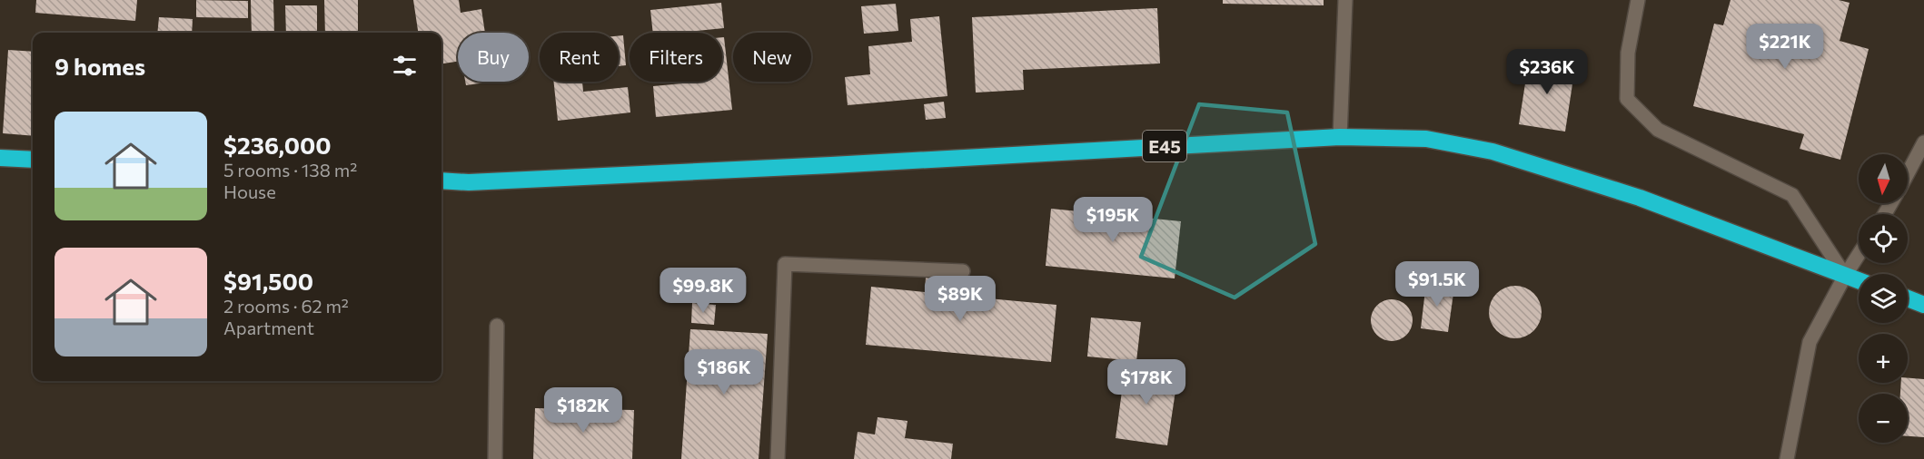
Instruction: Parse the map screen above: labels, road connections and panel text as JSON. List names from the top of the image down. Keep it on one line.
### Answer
{"streets":{"highway":["E45"]},"north":"bottom","page":{"price":["$221K","$236K","$195K","$91.5K","$99.8K","$89K","$186K","$178K","$182K"],"chip":["Buy","Rent","Filters","New"],"heading":"9 homes","list":[{"name":"$236,000","note":"5 rooms · 138 m² · House"},{"name":"$91,500","note":"2 rooms · 62 m² · Apartment"}],"map_buttons":["+","−"]}}
